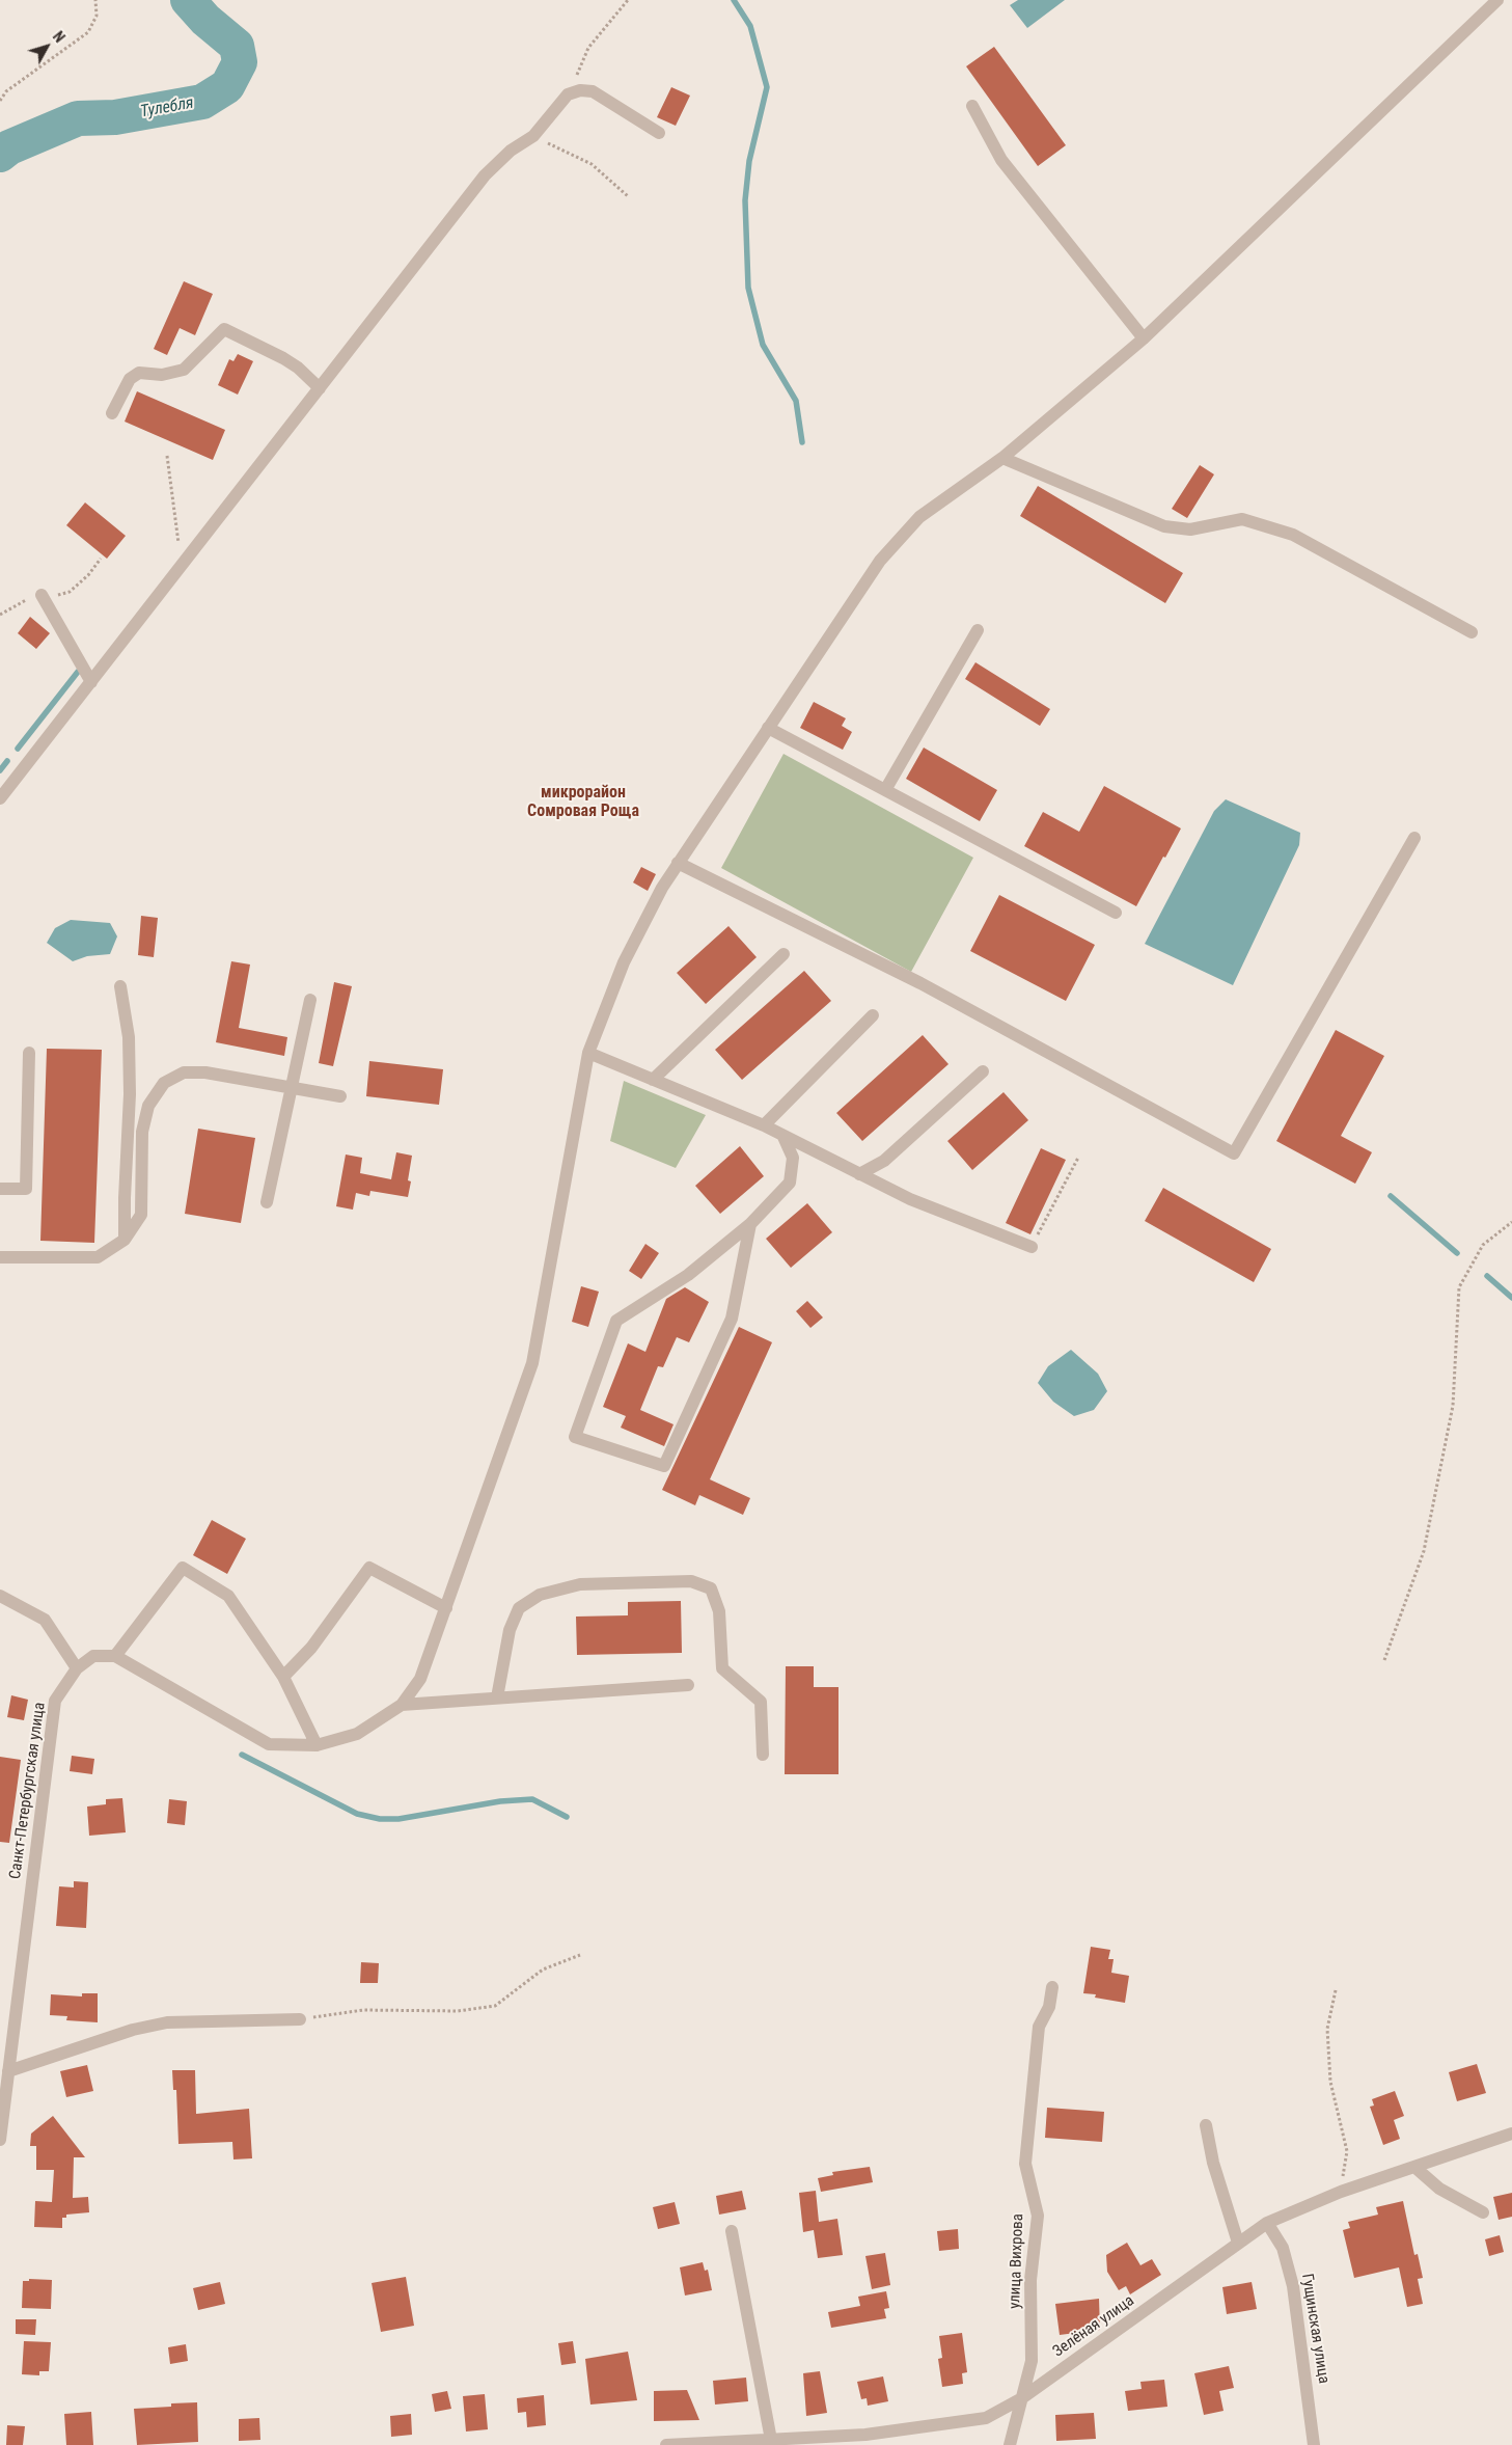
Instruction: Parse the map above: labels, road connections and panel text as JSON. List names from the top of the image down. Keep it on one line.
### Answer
{"streets":{"street":["Санкт-Петербургская улица","улица Вихрова","Зелёная улица","Гущинская улица"]},"crossings":[["улица Вихрова","Зелёная улица"],["Зелёная улица","Гущинская улица"]],"districts":["микрорайон Сомровая Роща"],"water":["Тулебля"],"north":"top right"}
